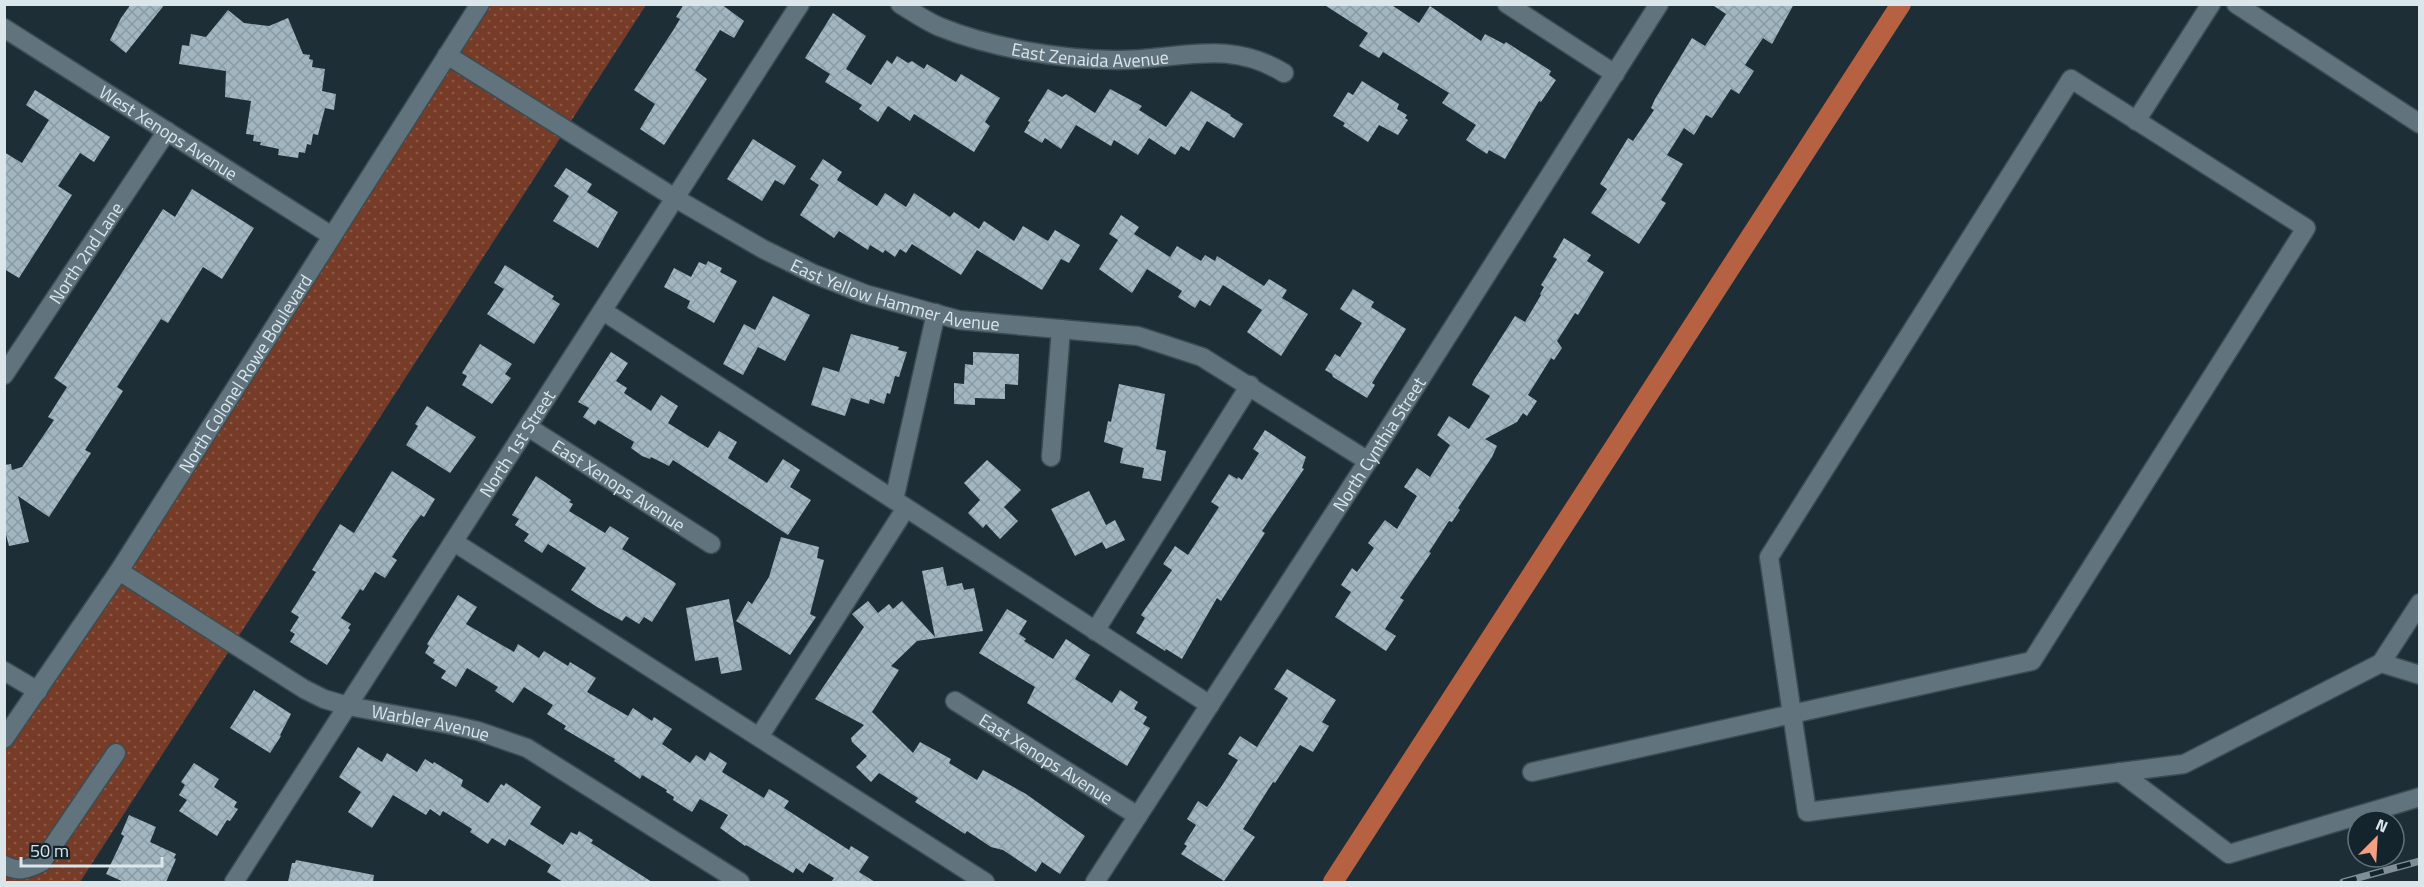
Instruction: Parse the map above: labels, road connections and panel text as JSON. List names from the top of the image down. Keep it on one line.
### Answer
{"streets":{"street":["East Zenaida Avenue","West Xenops Avenue","North 2nd Lane","East Yellow Hammer Avenue","North Colonel Rowe Boulevard","North 1st Street","North Cynthia Street","East Xenops Avenue","Warbler Avenue"]},"crossings":[["West Xenops Avenue","North 2nd Lane"],["West Xenops Avenue","North Colonel Rowe Boulevard"],["East Yellow Hammer Avenue","North Colonel Rowe Boulevard"],["East Yellow Hammer Avenue","North 1st Street"],["East Yellow Hammer Avenue","North Cynthia Street"],["North Colonel Rowe Boulevard","Warbler Avenue"],["North 1st Street","East Xenops Avenue"],["North 1st Street","Warbler Avenue"],["North Cynthia Street","East Xenops Avenue"]],"scale_bar":"50 m","north":"top right"}
